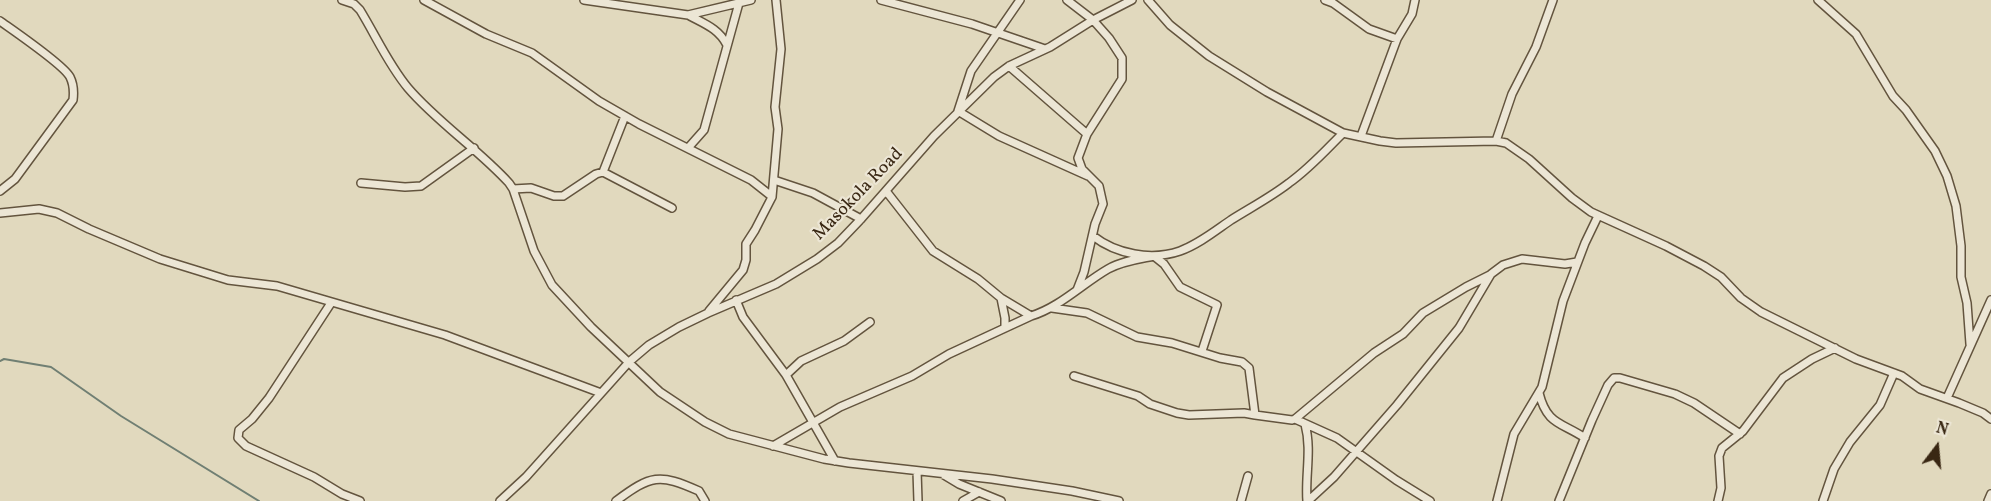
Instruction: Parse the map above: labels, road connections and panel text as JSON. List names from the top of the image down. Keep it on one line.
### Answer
{"streets":{"street":["Masokola Road"]},"north":"top"}
